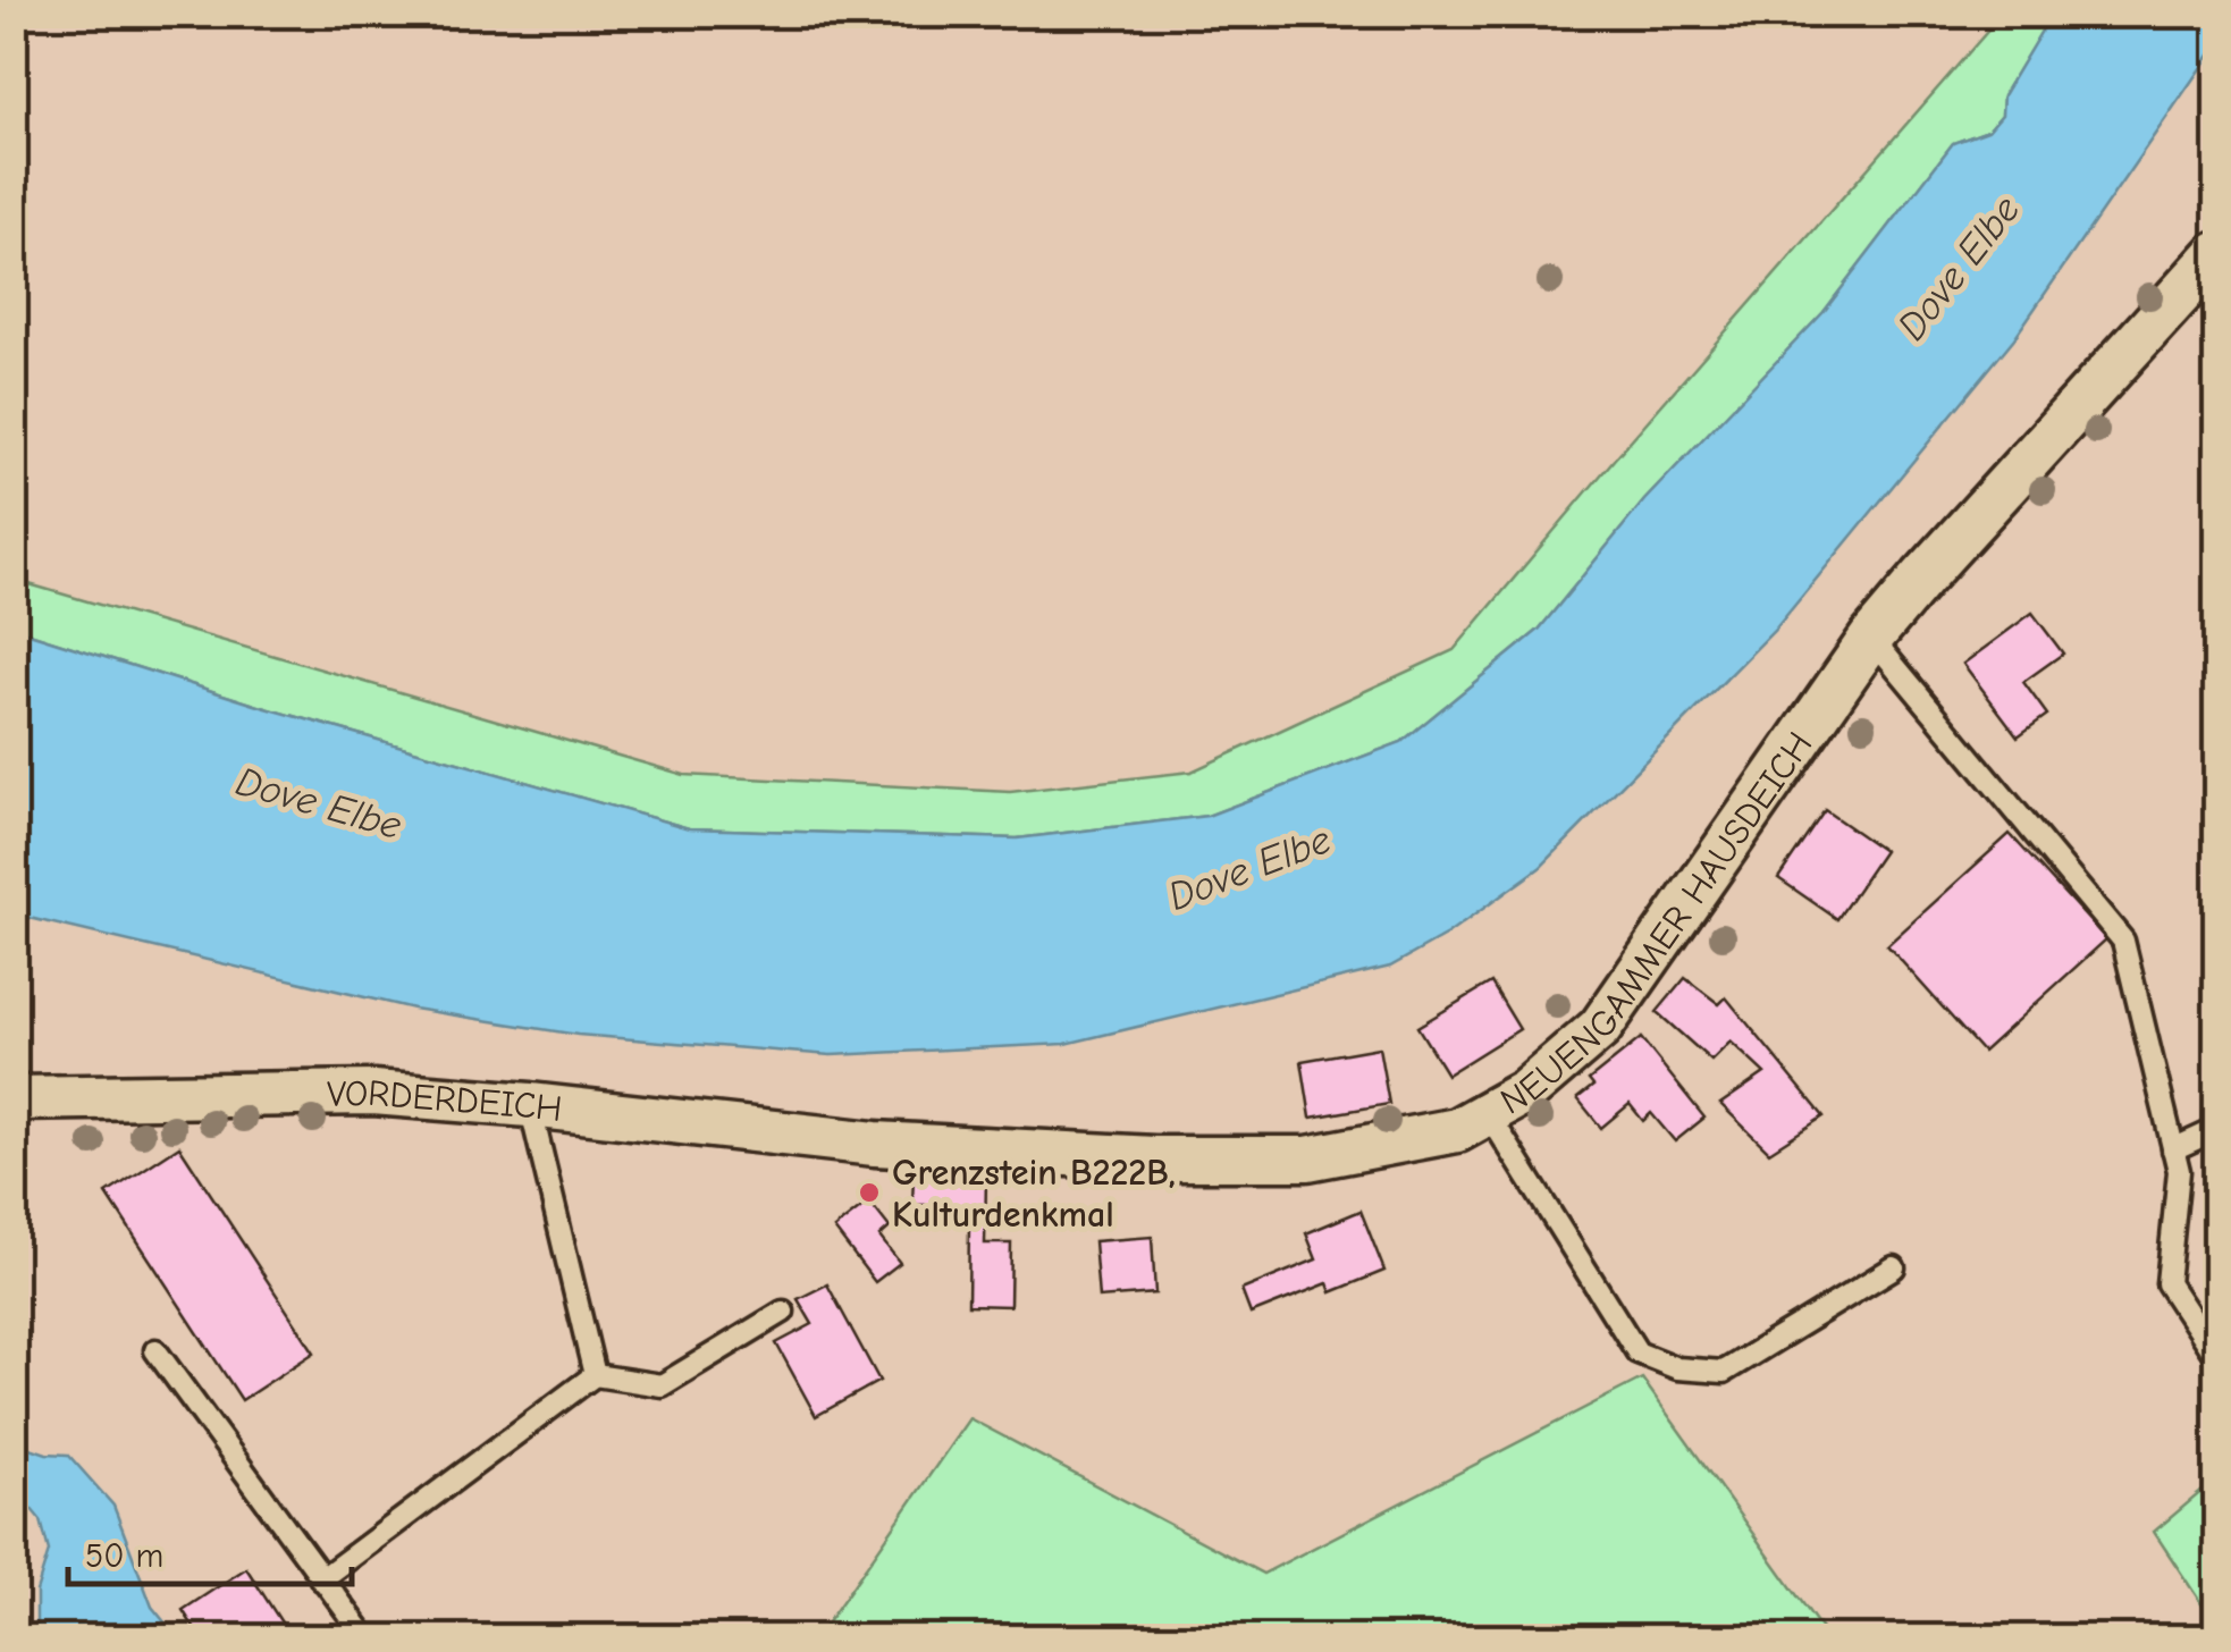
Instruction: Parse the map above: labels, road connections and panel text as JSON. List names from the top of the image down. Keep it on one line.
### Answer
{"streets":{"street":["NEUENGAMMER HAUSDEICH","VORDERDEICH"]},"crossings":[["NEUENGAMMER HAUSDEICH","VORDERDEICH"]],"water":["Dove Elbe"],"places":["Grenzstein B222B, Kulturdenkmal"],"scale_bar":"50 m"}
